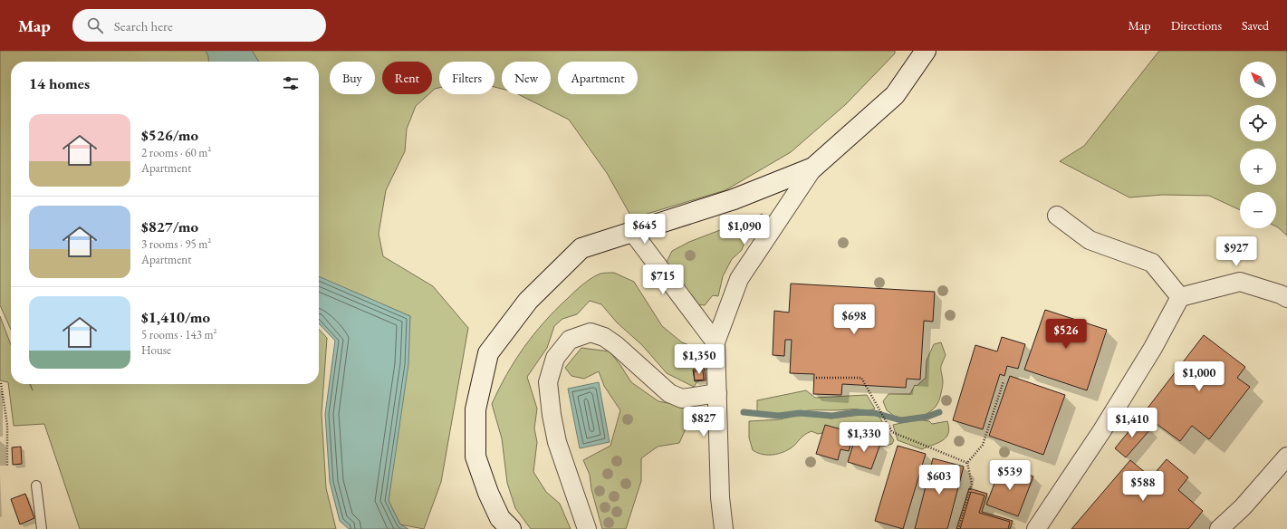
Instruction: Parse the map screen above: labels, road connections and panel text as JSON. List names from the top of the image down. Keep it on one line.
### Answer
{"north":"top left","page":{"header":"Map","search":"Search here","nav":["Map","Directions","Saved"],"map_buttons":["+","−"],"chip":["Buy","Rent","Filters","New","Apartment"],"heading":"14 homes","list":[{"name":"$526/mo","note":"2 rooms · 60 m² · Apartment"},{"name":"$827/mo","note":"3 rooms · 95 m² · Apartment"},{"name":"$1,410/mo","note":"5 rooms · 143 m² · House"}],"price":["$645","$1,090","$927","$715","$698","$526","$1,350","$1,000","$827","$1,410","$1,330","$539","$603","$588"]}}
